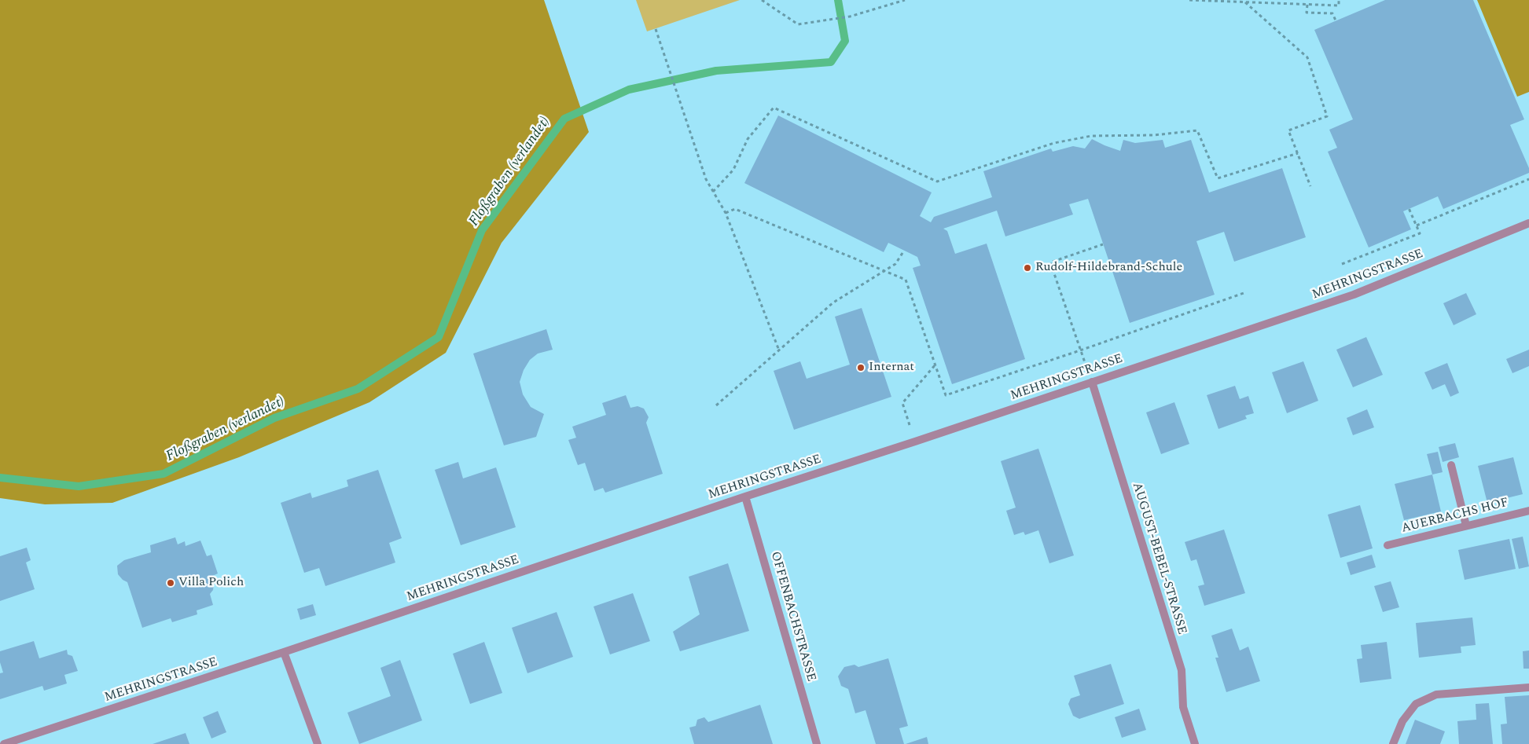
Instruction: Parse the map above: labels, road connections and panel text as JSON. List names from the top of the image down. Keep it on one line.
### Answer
{"streets":{"street":["MEHRINGSTRASSE","AUERBACHS HOF","AUGUST-BEBEL-STRASSE","OFFENBACHSTRASSE"]},"crossings":[["MEHRINGSTRASSE","AUGUST-BEBEL-STRASSE"],["MEHRINGSTRASSE","OFFENBACHSTRASSE"]],"water":["Floßgraben (verlandet)"],"places":["Rudolf-Hildebrand-Schule","Internat","Villa Polich"]}
